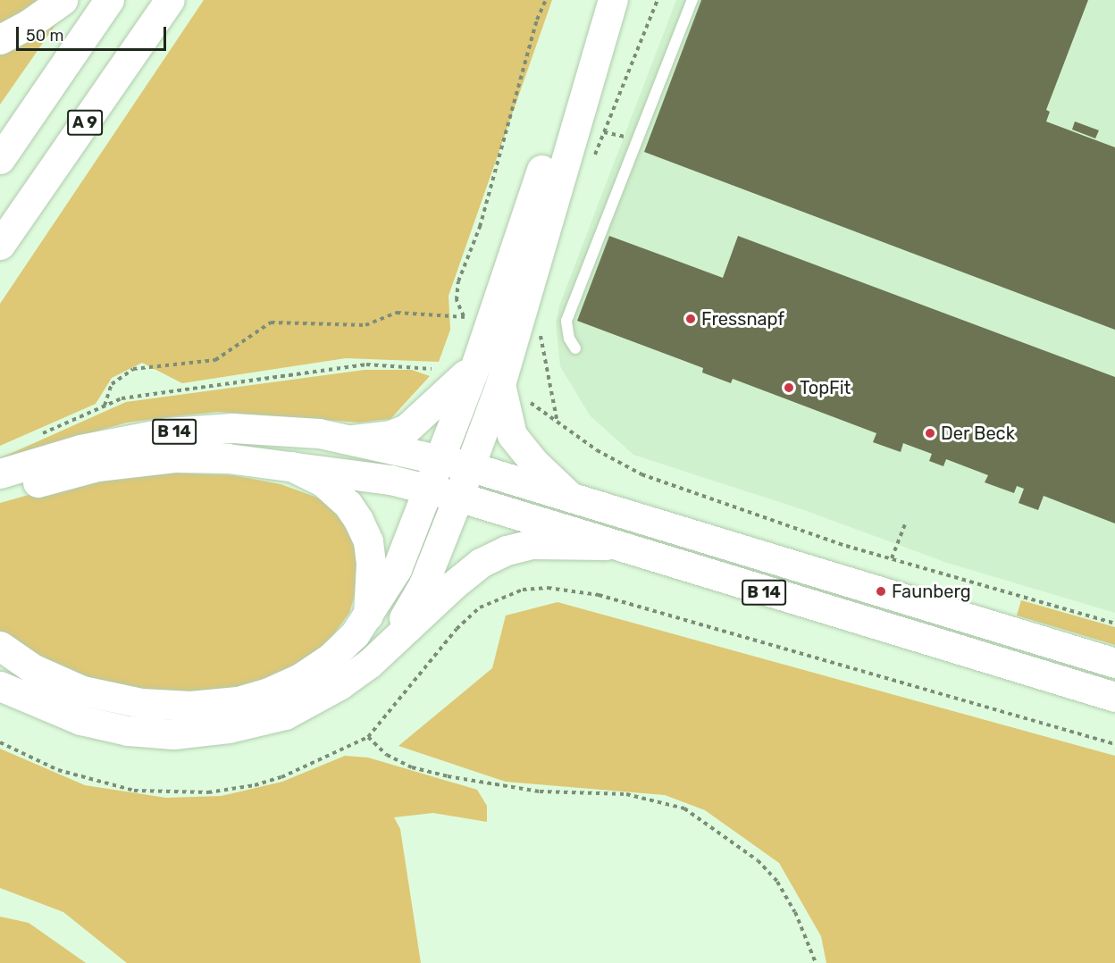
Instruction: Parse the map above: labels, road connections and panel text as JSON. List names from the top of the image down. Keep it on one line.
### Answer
{"streets":{"main road":["A 9","B 14"]},"places":["Fressnapf","TopFit","Der Beck","Faunberg"],"scale_bar":"50 m"}
